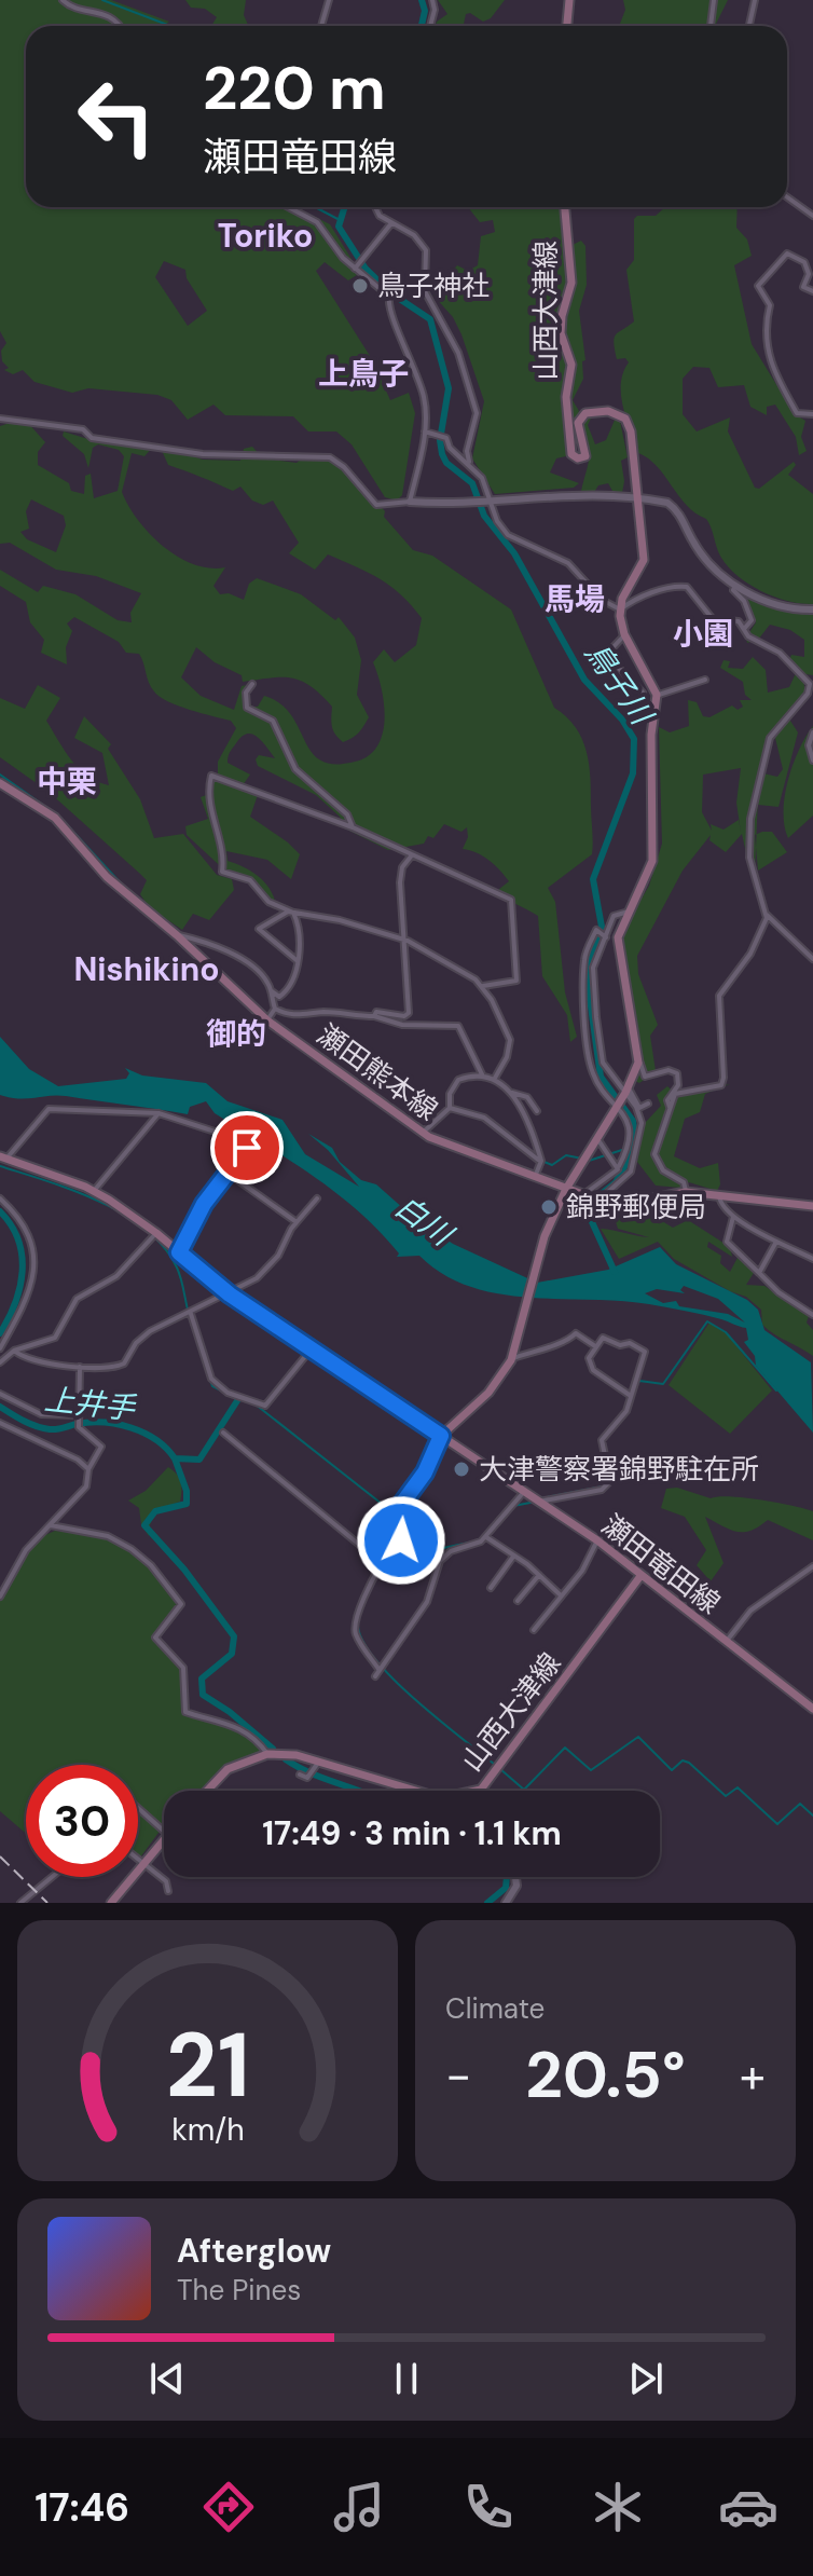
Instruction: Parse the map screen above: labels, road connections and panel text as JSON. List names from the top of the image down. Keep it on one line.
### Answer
{"streets":{"main road":["山西大津線","瀬田熊本線","瀬田竜田線"]},"crossings":[["山西大津線","瀬田竜田線"]],"districts":["Toriko","上鳥子","馬場","小園","中栗","Nishikino","御的"],"water":["鳥子川","白川","上井手"],"places":["鳥子神社","錦野郵便局","大津警察署錦野駐在所"],"page":{"turn":["220 m","瀬田竜田線"],"limit":"30","trip":"17:49 · 3 min · 1.1 km","tile":"Climate","heat":["−","20.5°","+"],"song":["Afterglow","The Pines"],"tabs":"17:46","gauge":["21","km/h"]}}
